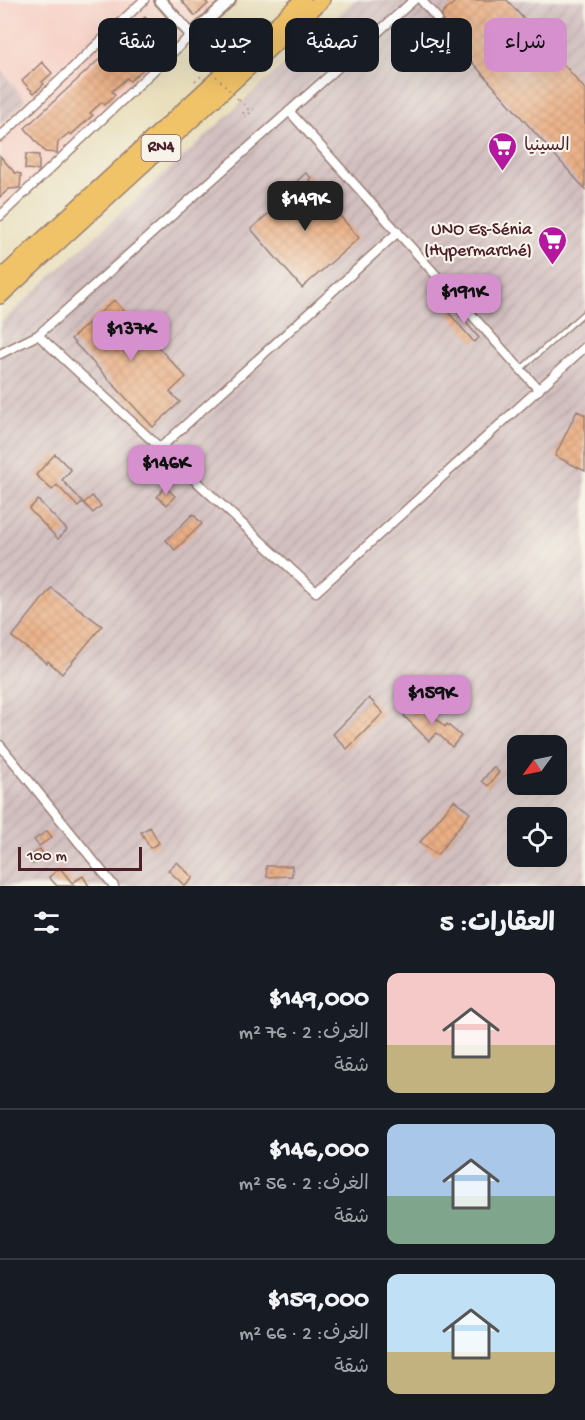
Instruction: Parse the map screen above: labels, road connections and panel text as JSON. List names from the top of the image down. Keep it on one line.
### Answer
{"streets":{"highway":["RN4"]},"places":{"supermarket":["السينيا","UNO Es-Sénia (Hypermarché)"]},"scale_bar":"100 m","north":"bottom left","page":{"chip":["شراء","إيجار","تصفية","جديد","شقة"],"price":["$149K","$191K","$137K","$146K","$159K"],"scale":"100 m","heading":"العقارات: 5","list":[{"name":"$149,000","note":"الغرف: 2 · 76 m² · شقة"},{"name":"$146,000","note":"الغرف: 2 · 56 m² · شقة"},{"name":"$159,000","note":"الغرف: 2 · 66 m² · شقة"}]}}
